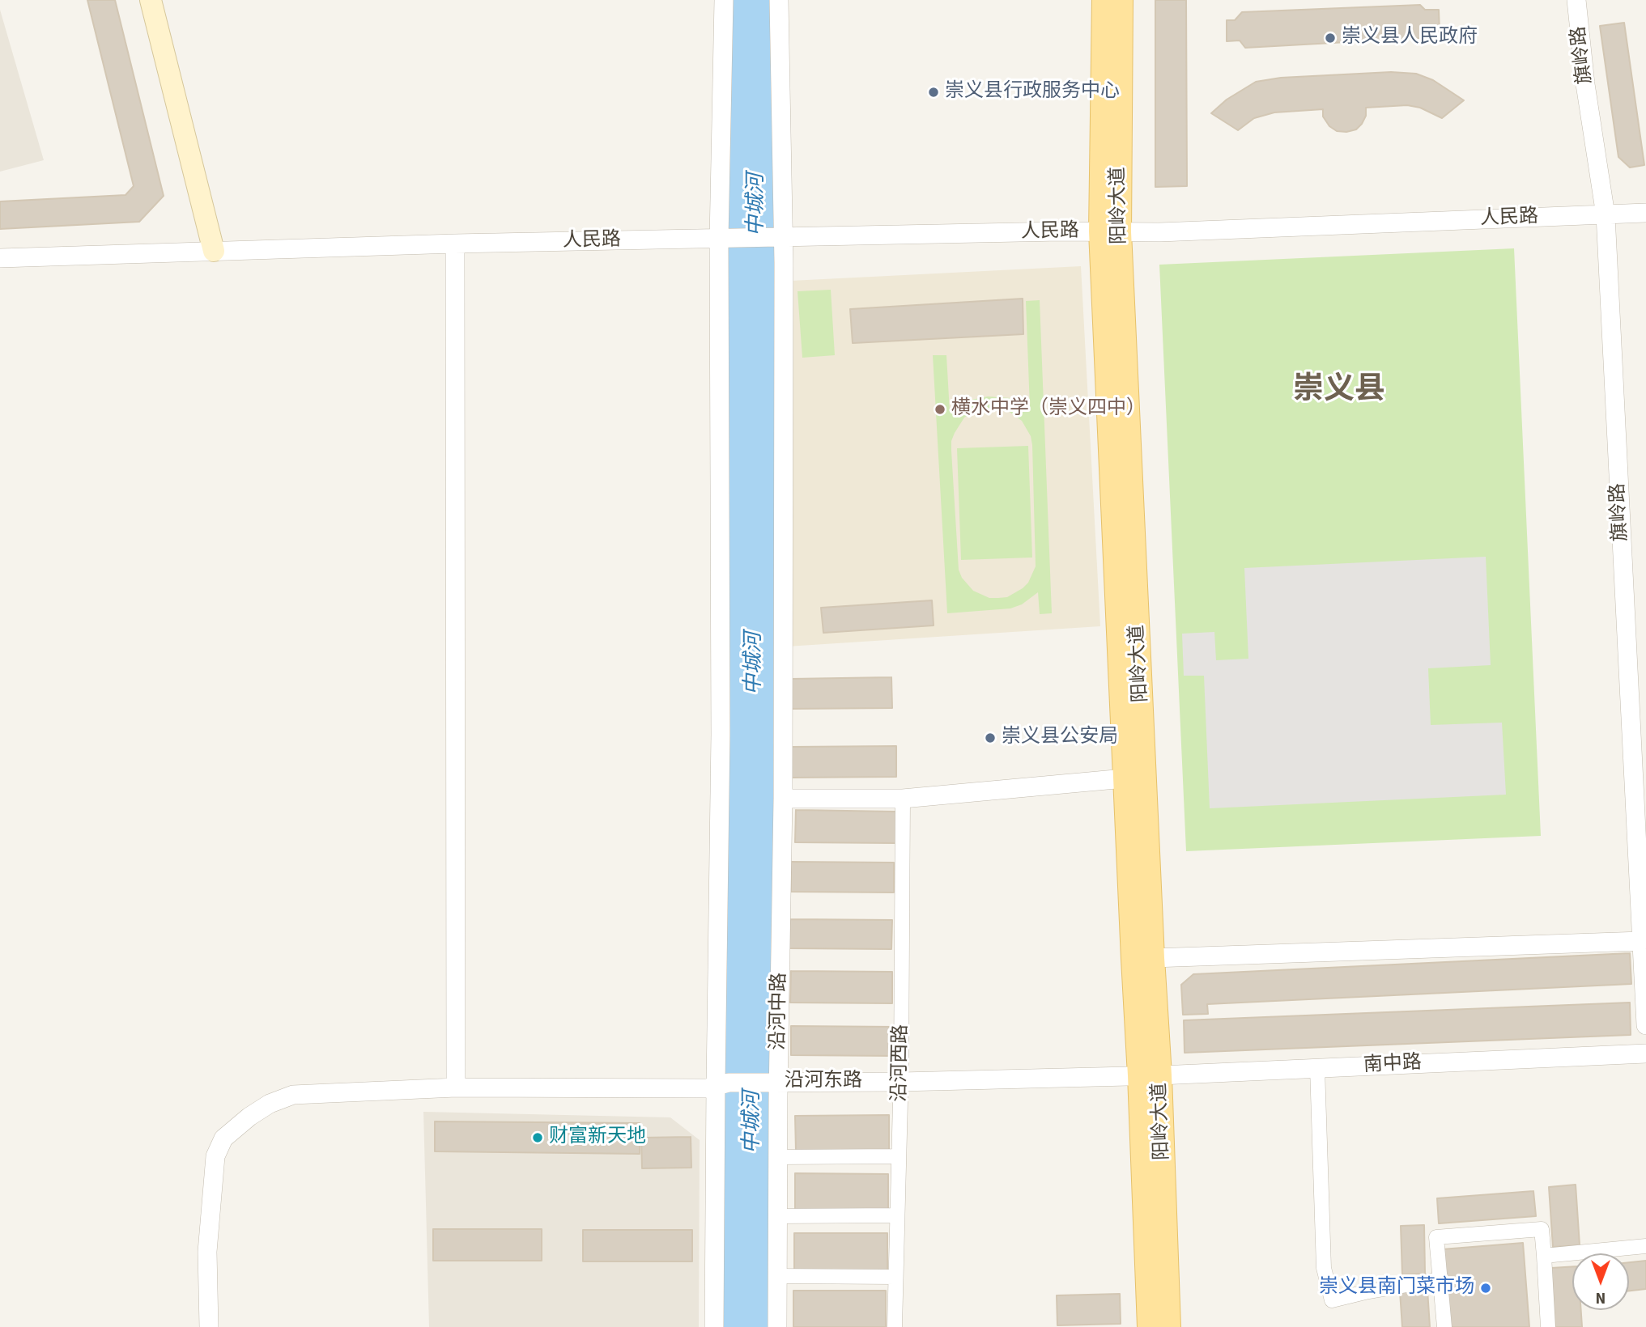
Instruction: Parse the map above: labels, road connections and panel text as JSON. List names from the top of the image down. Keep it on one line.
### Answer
{"streets":{"main road":["阳岭大道"],"street":["旗岭路","人民路","沿河中路","沿河西路","南中路","沿河东路"]},"crossings":[["旗岭路","人民路"],["阳岭大道","人民路"],["阳岭大道","南中路"],["阳岭大道","沿河东路"],["人民路","沿河中路"],["沿河中路","沿河东路"],["沿河西路","沿河东路"],["南中路","沿河东路"]],"districts":["崇义县"],"water":["中城河"],"places":["崇义县人民政府","崇义县行政服务中心","横水中学（崇义四中）","崇义县公安局","财富新天地","崇义县南门菜市场"],"north":"bottom"}
